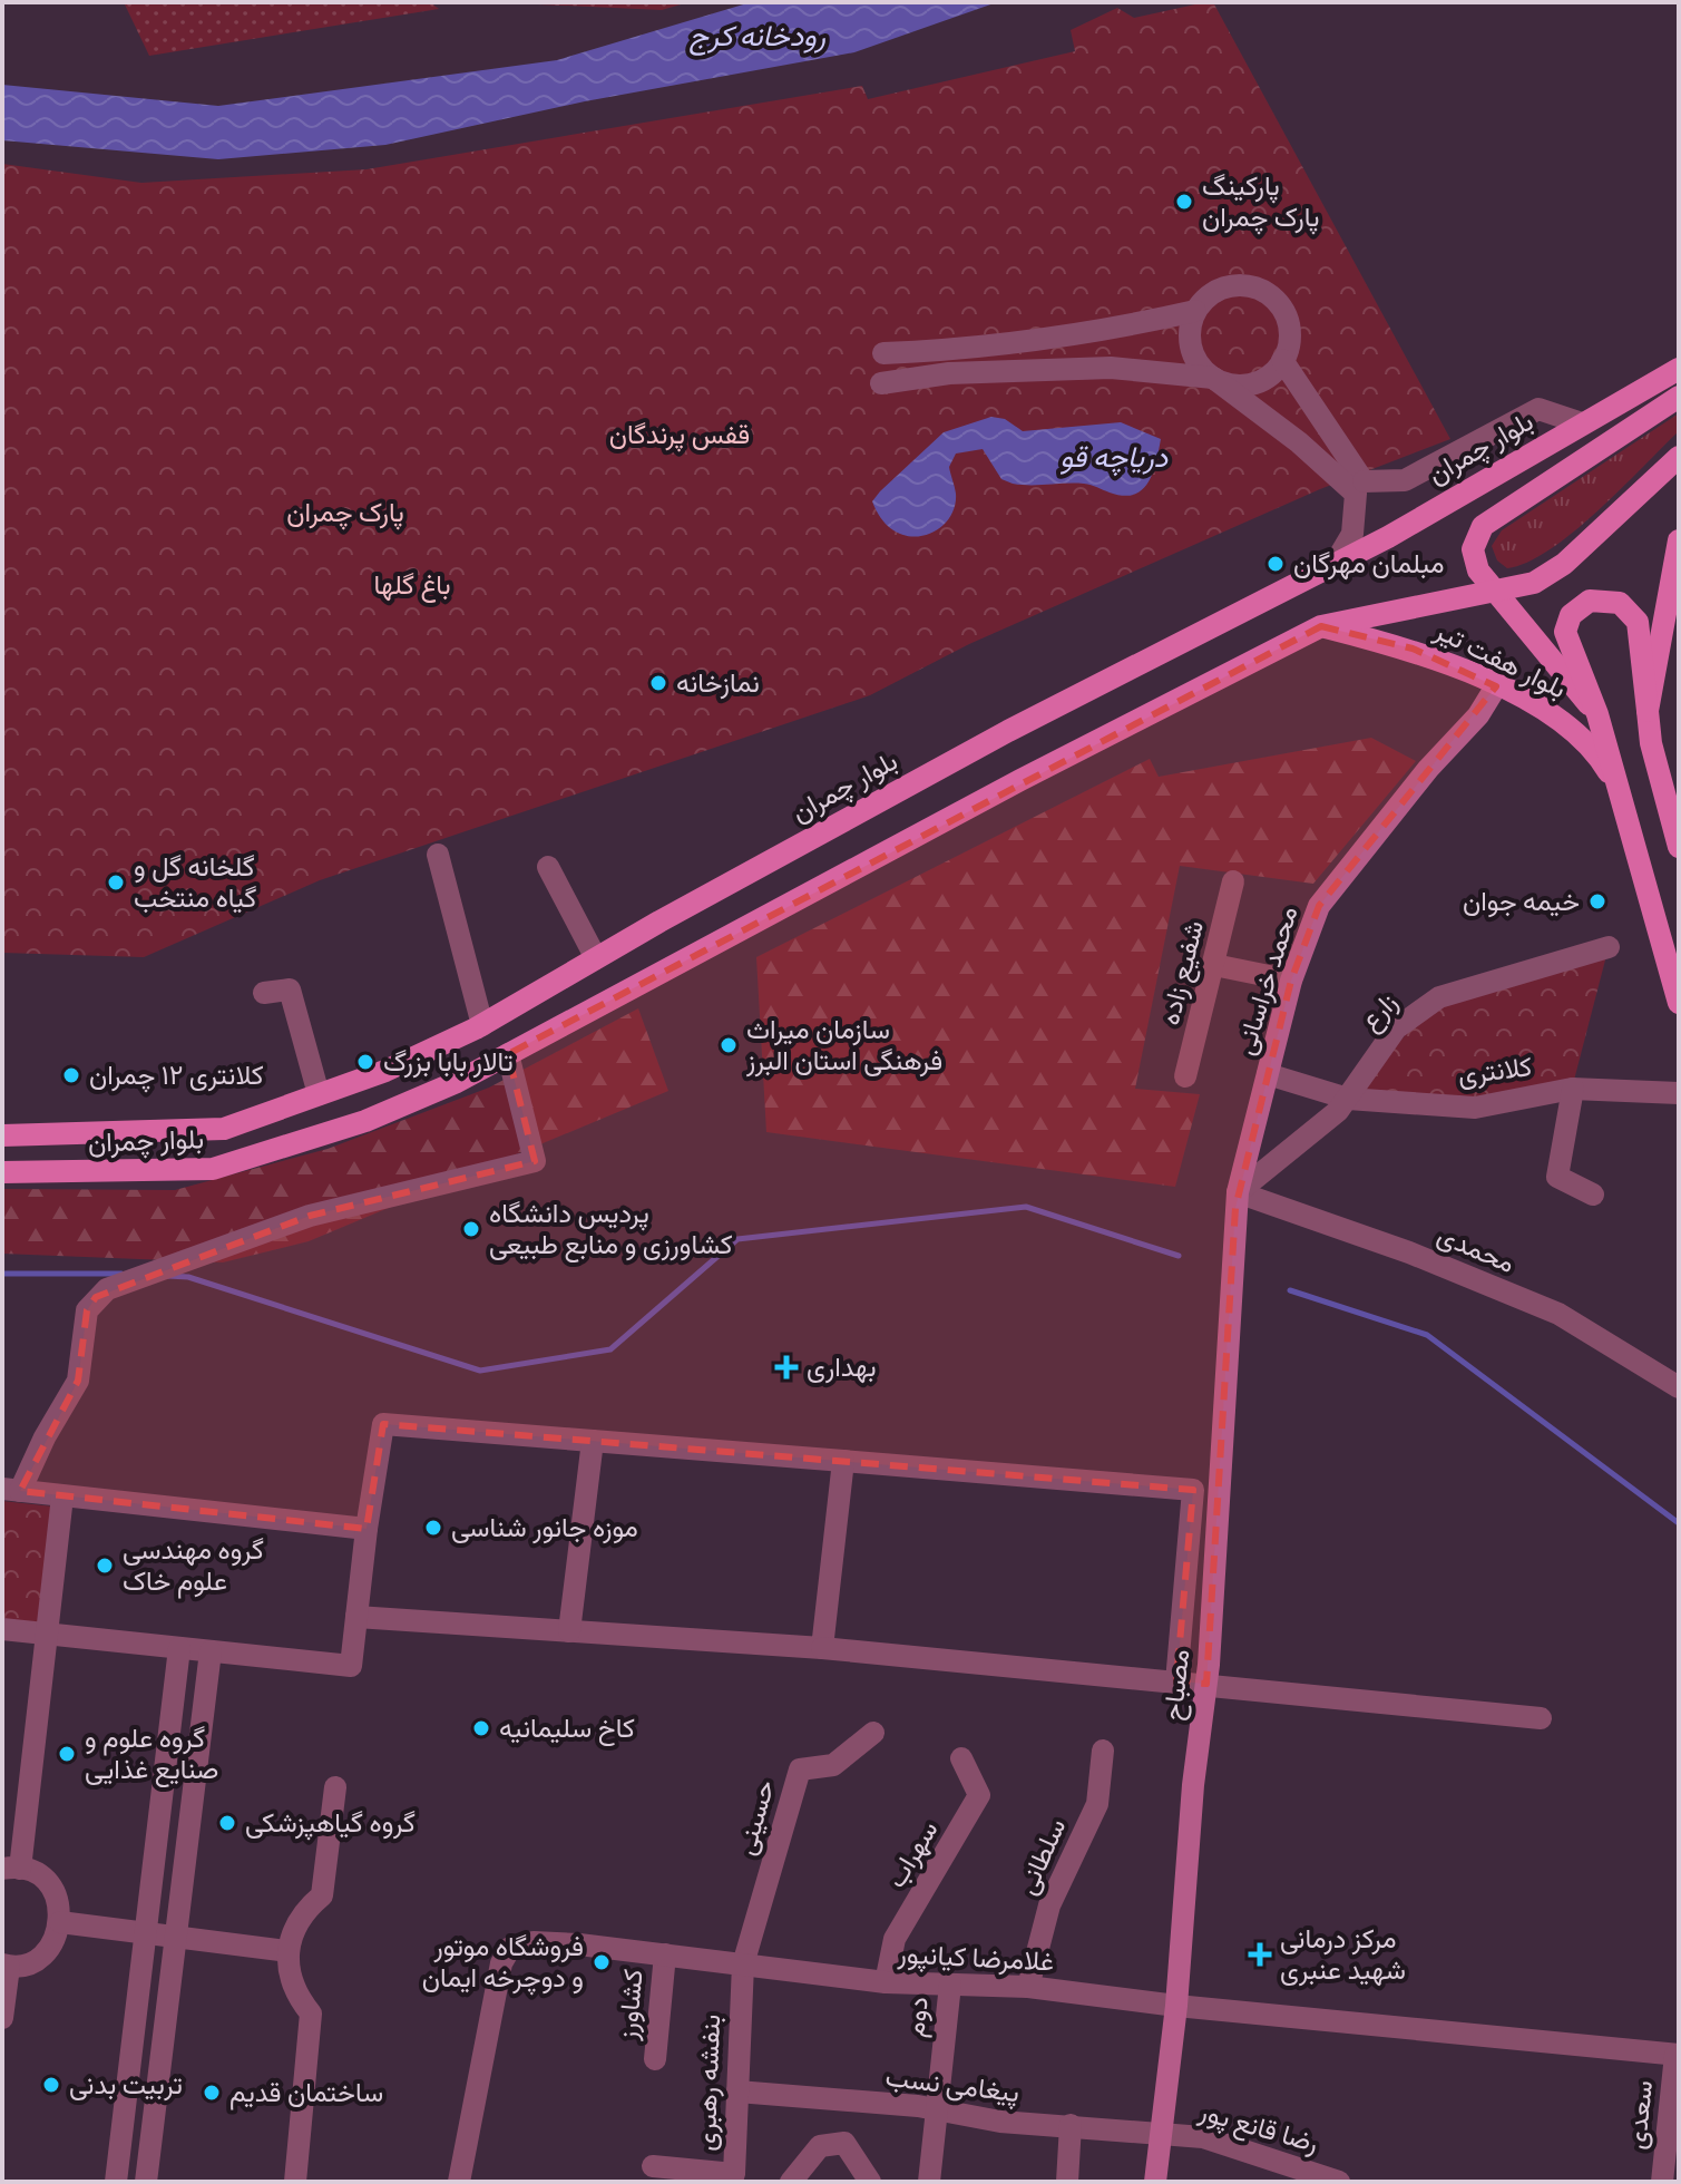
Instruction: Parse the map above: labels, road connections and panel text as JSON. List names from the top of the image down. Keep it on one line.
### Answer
{"streets":{"main road":["بلوار چمران","بلوار هفت تیر"],"street":["شفیع زاده","محمد خراسانی","زارع","کلانتری","محمدی","مصباح","حسینی","سهراب","سلطانی","غلامرضا کیانپور","کشاورز","دوم","بنفشه رهبری","پیغامی نسب","سعدی","رضا قانع پور"]},"crossings":[["بلوار چمران","بلوار هفت تیر"],["بلوار هفت تیر","محمد خراسانی"],["محمد خراسانی","زارع"],["محمد خراسانی","کلانتری"],["محمد خراسانی","محمدی"],["محمد خراسانی","مصباح"],["زارع","کلانتری"],["زارع","محمدی"],["زارع","مصباح"],["محمدی","مصباح"],["مصباح","غلامرضا کیانپور"],["مصباح","پیغامی نسب"],["مصباح","رضا قانع پور"],["حسینی","غلامرضا کیانپور"],["حسینی","بنفشه رهبری"],["سهراب","غلامرضا کیانپور"],["سلطانی","غلامرضا کیانپور"],["غلامرضا کیانپور","کشاورز"],["غلامرضا کیانپور","دوم"],["غلامرضا کیانپور","بنفشه رهبری"],["غلامرضا کیانپور","سعدی"],["دوم","پیغامی نسب"],["بنفشه رهبری","پیغامی نسب"],["پیغامی نسب","رضا قانع پور"]],"water":["رودخانه کرج","دریاچه قو"],"parks":["قفس پرندگان","پارک چمران","باغ گلها"],"places":{"other":["پارکینگ پارک چمران","مبلمان مهرگان","نمازخانه","گلخانه گل و گیاه منتخب","خیمه جوان","سازمان میراث فرهنگی استان البرز","تالار بابا بزرگ","کلانتری ۱۲ چمران","پردیس دانشگاه کشاورزی و منابع طبیعی","موزه جانور شناسی","گروه مهندسی علوم خاک","کاخ سلیمانیه","گروه علوم و صنایع غذایی","گروه گیاهپزشکی","فروشگاه موتور و دوچرخه ایمان","تربیت بدنی","ساختمان قدیم"],"health":["بهداری","مرکز درمانی شهید عنبری"]}}
